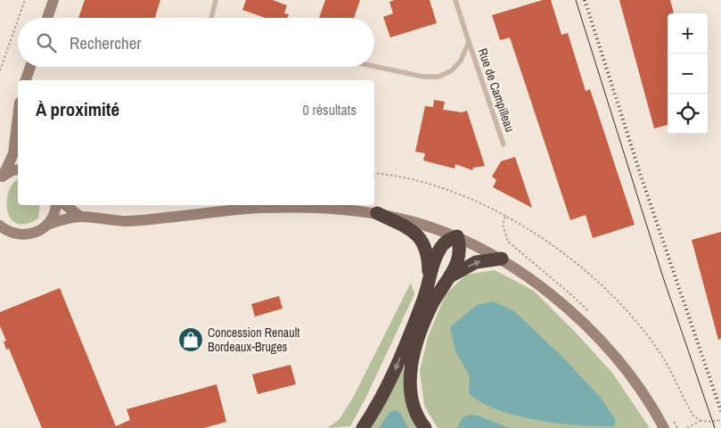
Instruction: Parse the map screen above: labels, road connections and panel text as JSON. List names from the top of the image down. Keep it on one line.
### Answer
{"streets":{"lane":["Rue de Campilleau"]},"places":{"shop":["Concession Renault Bordeaux-Bruges"]},"page":{"map_buttons":["+","−"],"search":"Rechercher","heading":["À proximité","0 résultats"]}}
